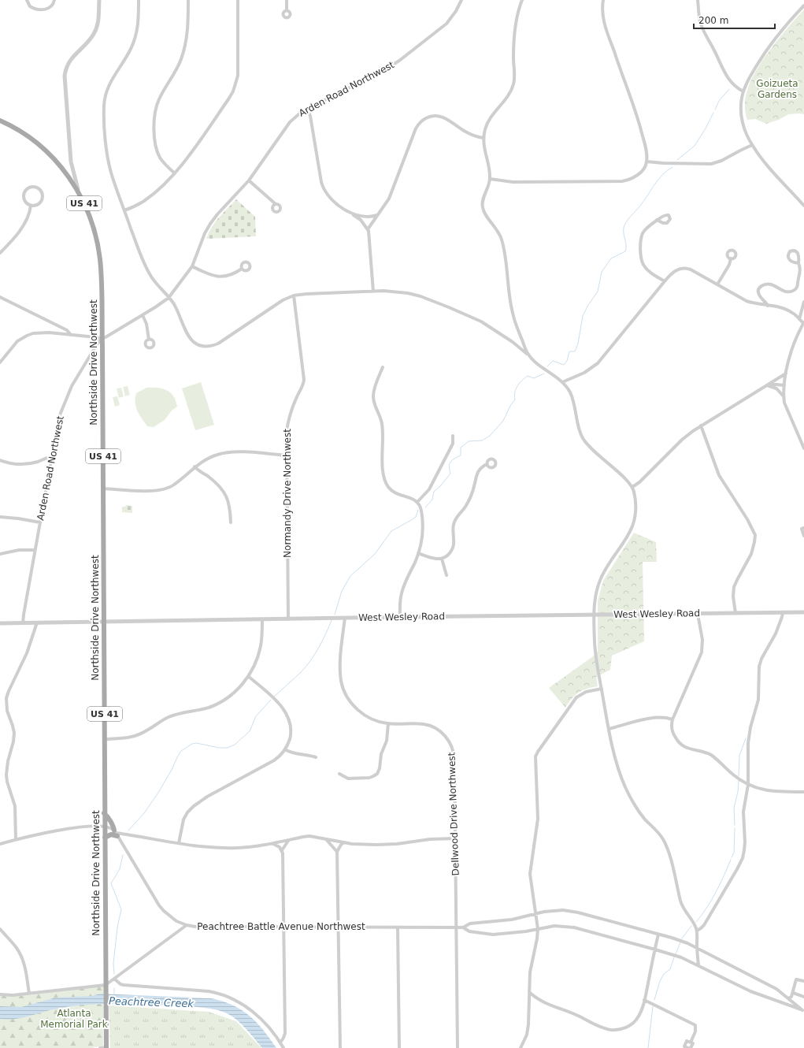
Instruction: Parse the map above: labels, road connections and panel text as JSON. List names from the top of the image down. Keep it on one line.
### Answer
{"streets":{"main road":["US 41","Northside Drive Northwest"],"street":["Arden Road Northwest","Normandy Drive Northwest","West Wesley Road","Dellwood Drive Northwest","Peachtree Battle Avenue Northwest"]},"crossings":[["Arden Road Northwest","Northside Drive Northwest"],["Arden Road Northwest","West Wesley Road"],["US 41","Northside Drive Northwest"],["Northside Drive Northwest","West Wesley Road"],["Normandy Drive Northwest","West Wesley Road"],["West Wesley Road","Dellwood Drive Northwest"],["Dellwood Drive Northwest","Peachtree Battle Avenue Northwest"]],"water":["Peachtree Creek"],"parks":["Goizueta Gardens","Atlanta Memorial Park"],"scale_bar":"200 m"}
